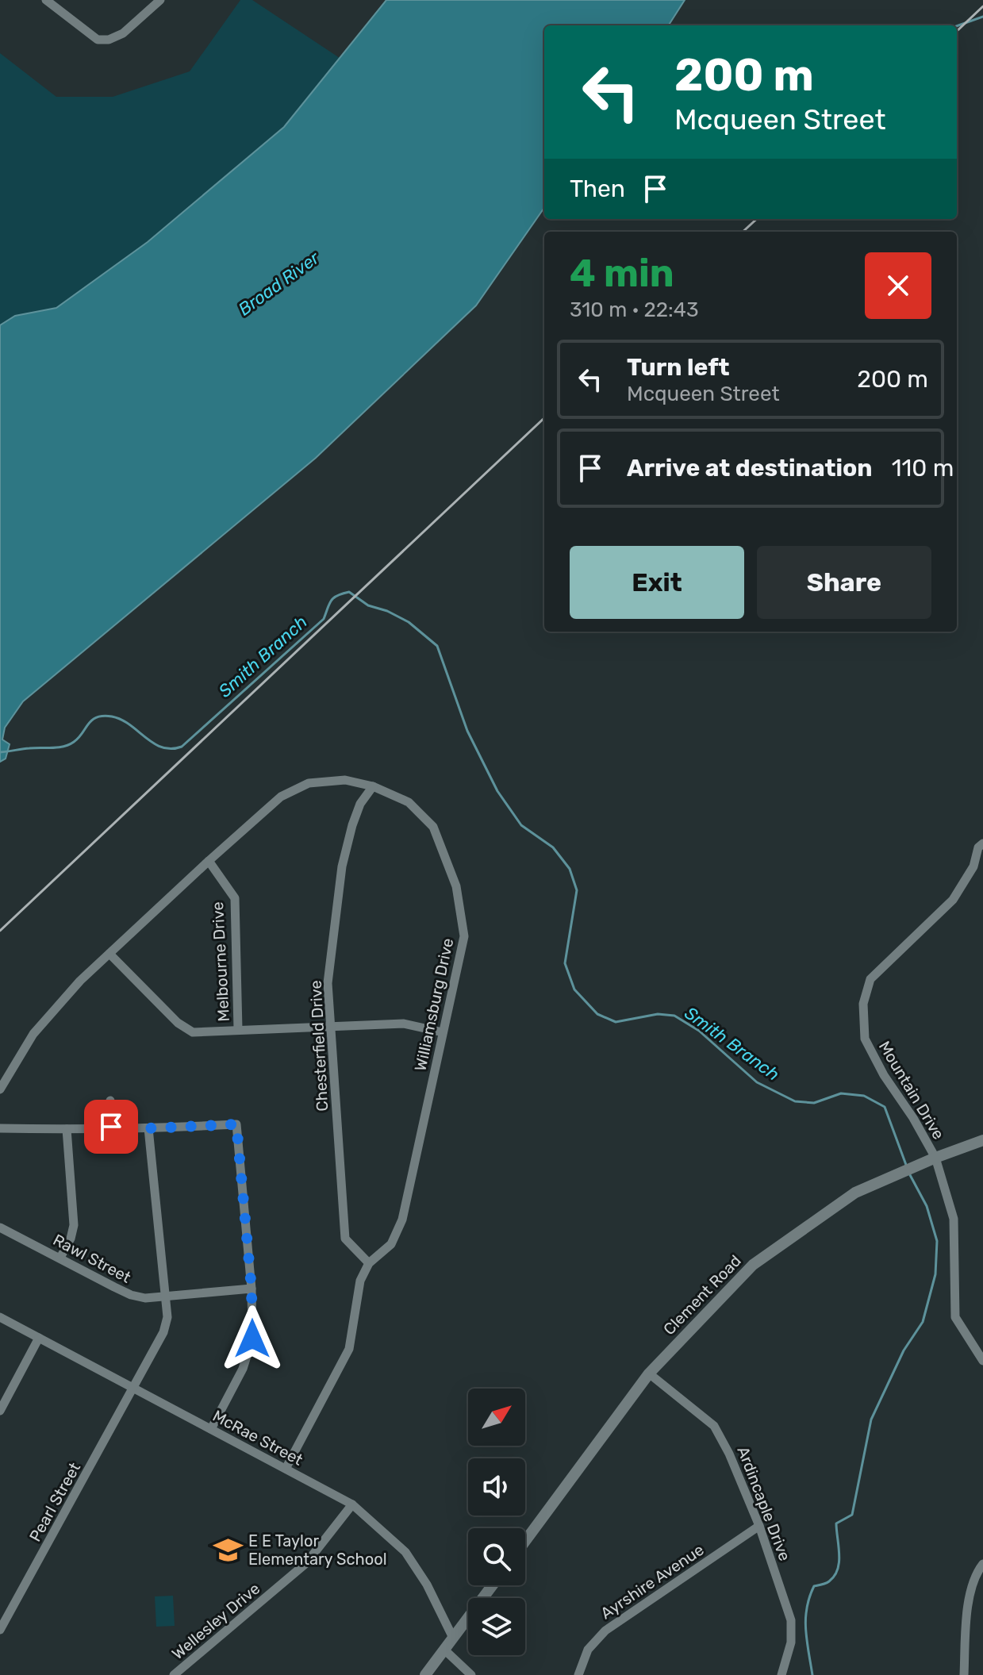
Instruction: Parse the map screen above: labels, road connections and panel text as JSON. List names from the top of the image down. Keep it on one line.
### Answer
{"streets":{"street":["Melbourne Drive","Williamsburg Drive","Chesterfield Drive","Mountain Drive","Rawl Street","Clement Road","McRae Street","Pearl Street","Ardincaple Drive","Ayrshire Avenue","Wellesley Drive"]},"crossings":[["Melbourne Drive","Williamsburg Drive"],["Williamsburg Drive","Chesterfield Drive"],["Williamsburg Drive","McRae Street"],["Mountain Drive","Clement Road"],["Rawl Street","Pearl Street"],["Clement Road","Ardincaple Drive"],["McRae Street","Pearl Street"],["McRae Street","Wellesley Drive"],["Ardincaple Drive","Ayrshire Avenue"]],"water":["Broad River","Smith Branch"],"places":{"school or university":["E E Taylor Elementary School"]},"north":"top right","page":{"turn":["200 m","Mcqueen Street"],"then":"Then","heading":["4 min","310 m · 22:43"],"list":[{"name":"Turn left","note":"Mcqueen Street","value":"200 m"},{"name":"Arrive at destination","value":"110 m"}],"buttons":["Exit","Share"]}}
